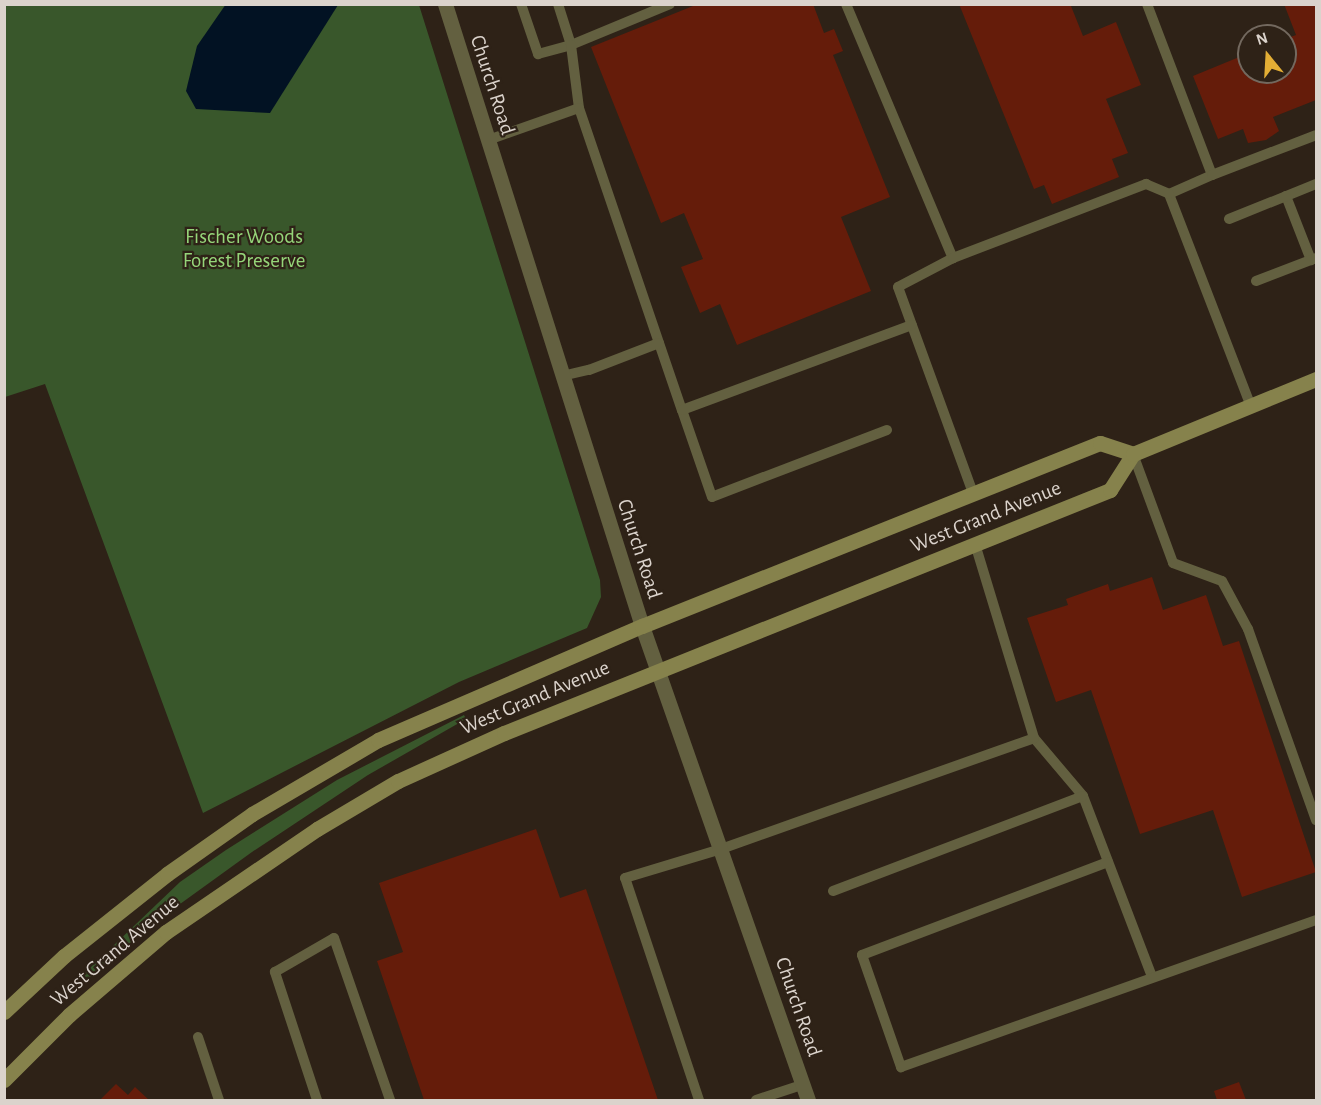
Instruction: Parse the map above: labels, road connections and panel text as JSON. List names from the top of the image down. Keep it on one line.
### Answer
{"streets":{"main road":["West Grand Avenue"],"street":["Church Road"]},"crossings":[["Church Road","West Grand Avenue"]],"parks":["Fischer Woods Forest Preserve"],"north":"top"}
